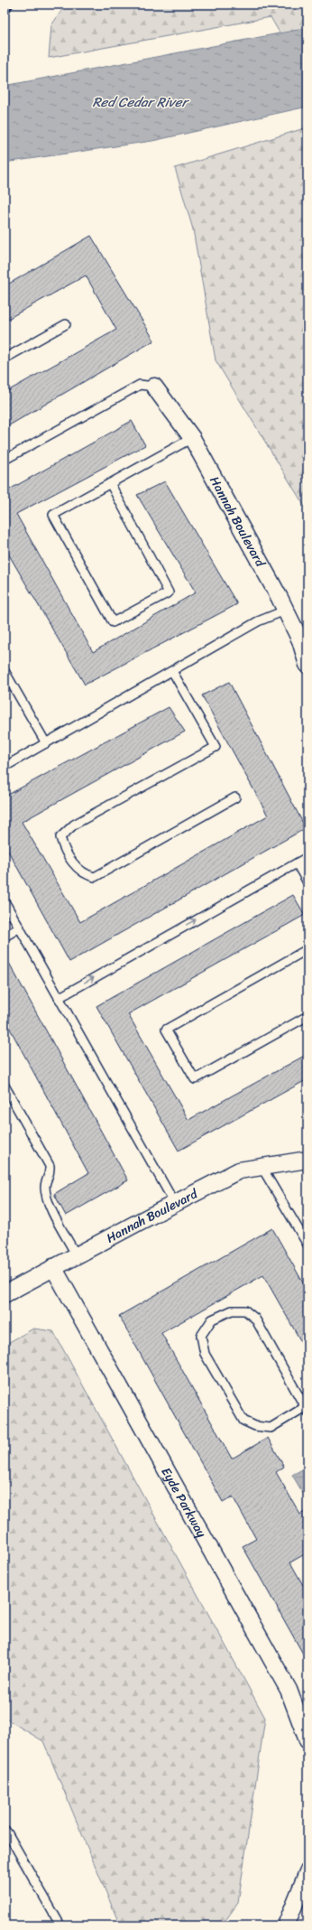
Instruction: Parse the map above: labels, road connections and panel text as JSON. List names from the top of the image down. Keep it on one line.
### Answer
{"streets":{"street":["Hannah Boulevard","Eyde Parkway"]},"crossings":[["Hannah Boulevard","Eyde Parkway"]],"water":["Red Cedar River"]}
